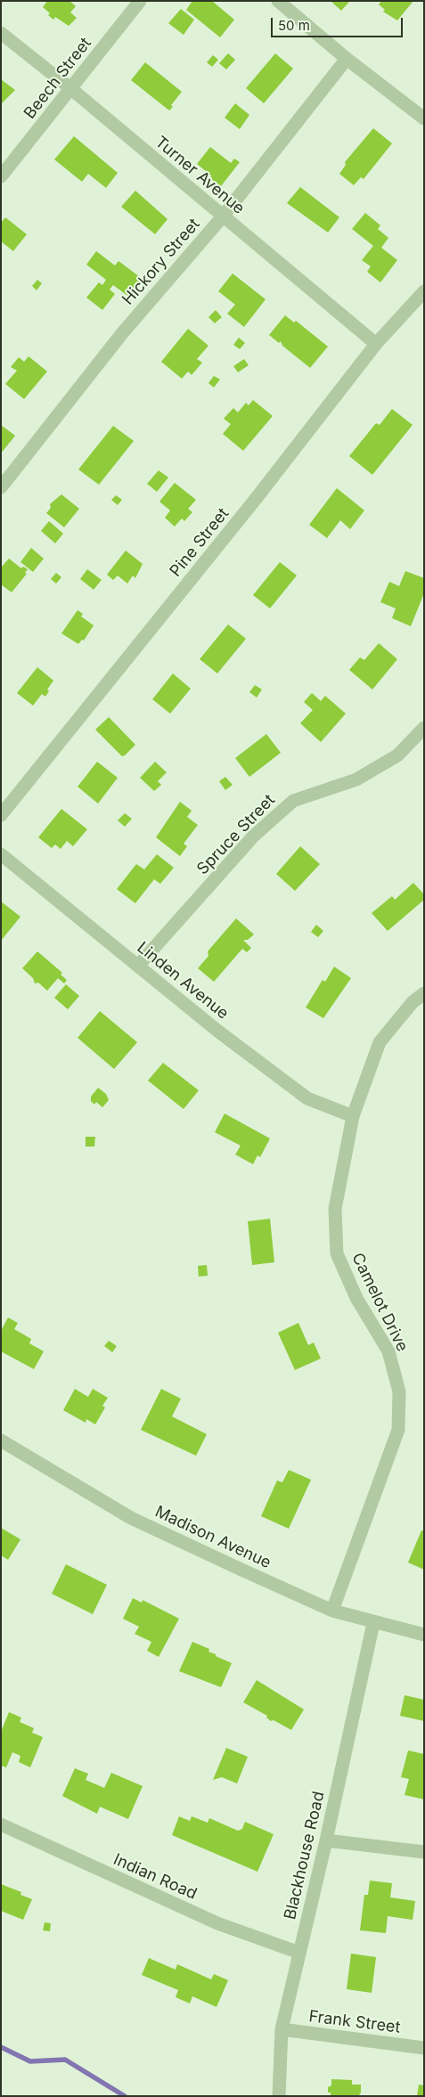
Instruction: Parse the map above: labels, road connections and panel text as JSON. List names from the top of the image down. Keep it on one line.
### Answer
{"streets":{"street":["Beech Street","Turner Avenue","Hickory Street","Pine Street","Spruce Street","Linden Avenue","Camelot Drive","Madison Avenue","Blackhouse Road","Indian Road","Frank Street"]},"crossings":[["Beech Street","Turner Avenue"],["Turner Avenue","Hickory Street"],["Turner Avenue","Pine Street"],["Spruce Street","Linden Avenue"],["Linden Avenue","Camelot Drive"],["Camelot Drive","Madison Avenue"],["Madison Avenue","Blackhouse Road"],["Blackhouse Road","Indian Road"],["Blackhouse Road","Frank Street"]],"scale_bar":"50 m"}
